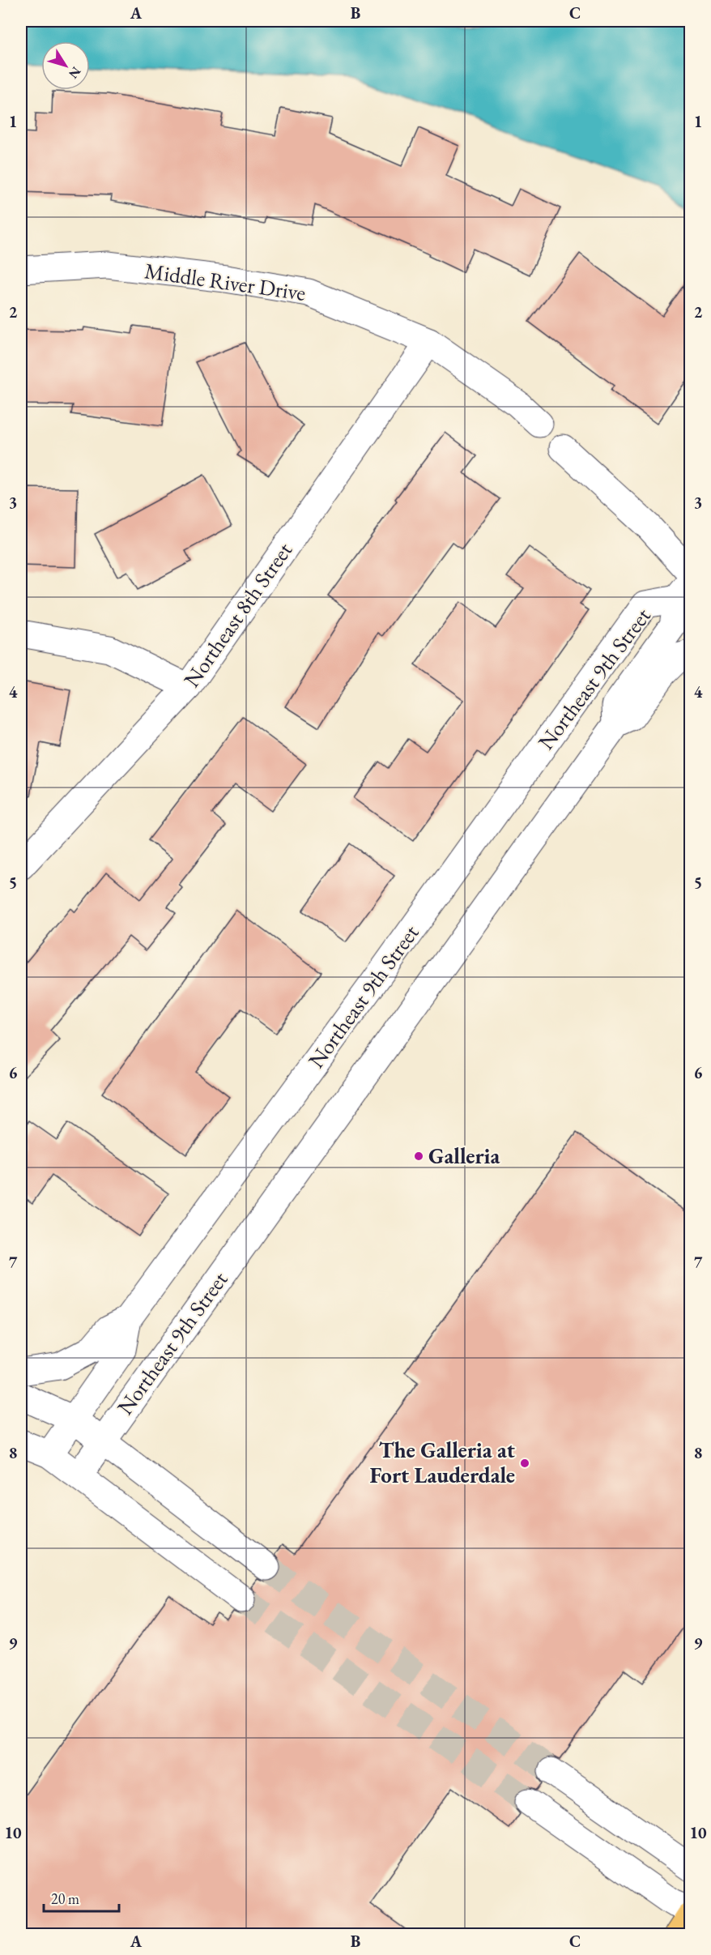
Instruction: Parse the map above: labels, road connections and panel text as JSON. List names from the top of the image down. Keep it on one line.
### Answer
{"streets":{"street":["Middle River Drive","Northeast 8th Street","Northeast 9th Street"]},"crossings":[["Middle River Drive","Northeast 8th Street"]],"places":["Galleria","The Galleria at Fort Lauderdale"],"scale_bar":"20 m","north":"bottom right","grid":{"columns":["A","B","C"],"rows":["1","2","3","4","5","6","7","8","9","10"]}}
